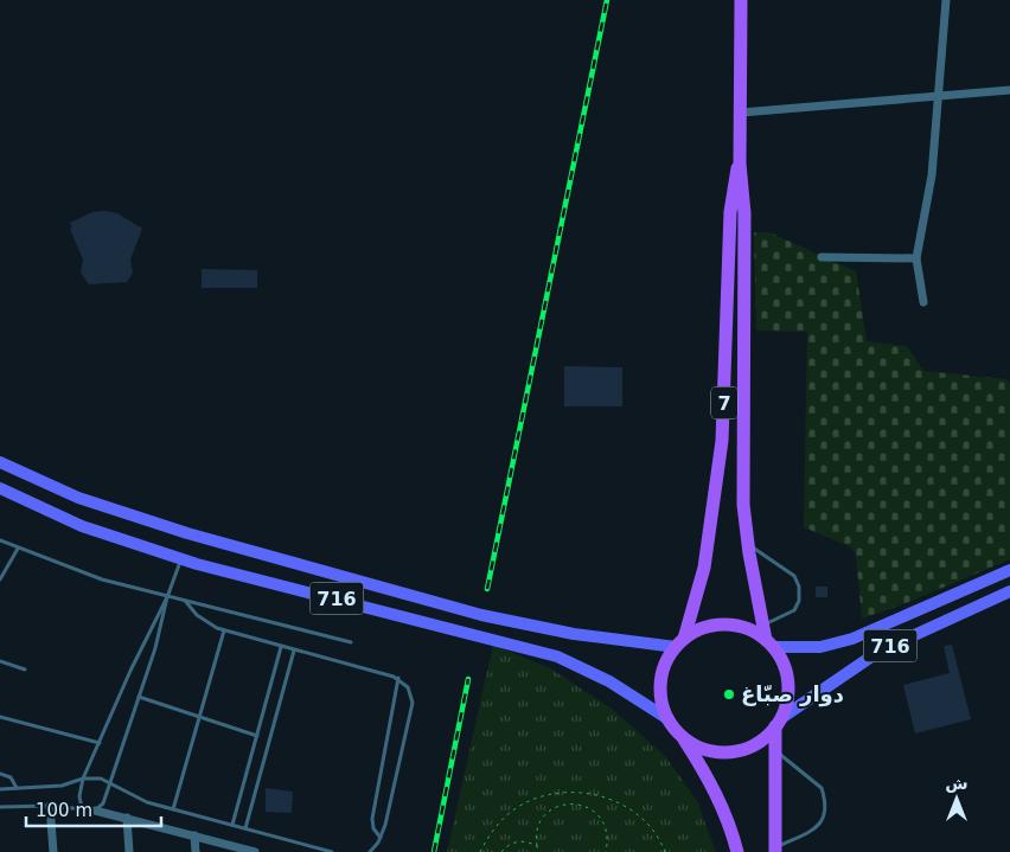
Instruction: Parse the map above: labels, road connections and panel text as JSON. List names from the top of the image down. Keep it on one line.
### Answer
{"streets":{"highway":["7"],"main road":["716"]},"crossings":[["7","716"]],"places":["دوار صبّاغ"],"scale_bar":"100 m","north":"top"}
